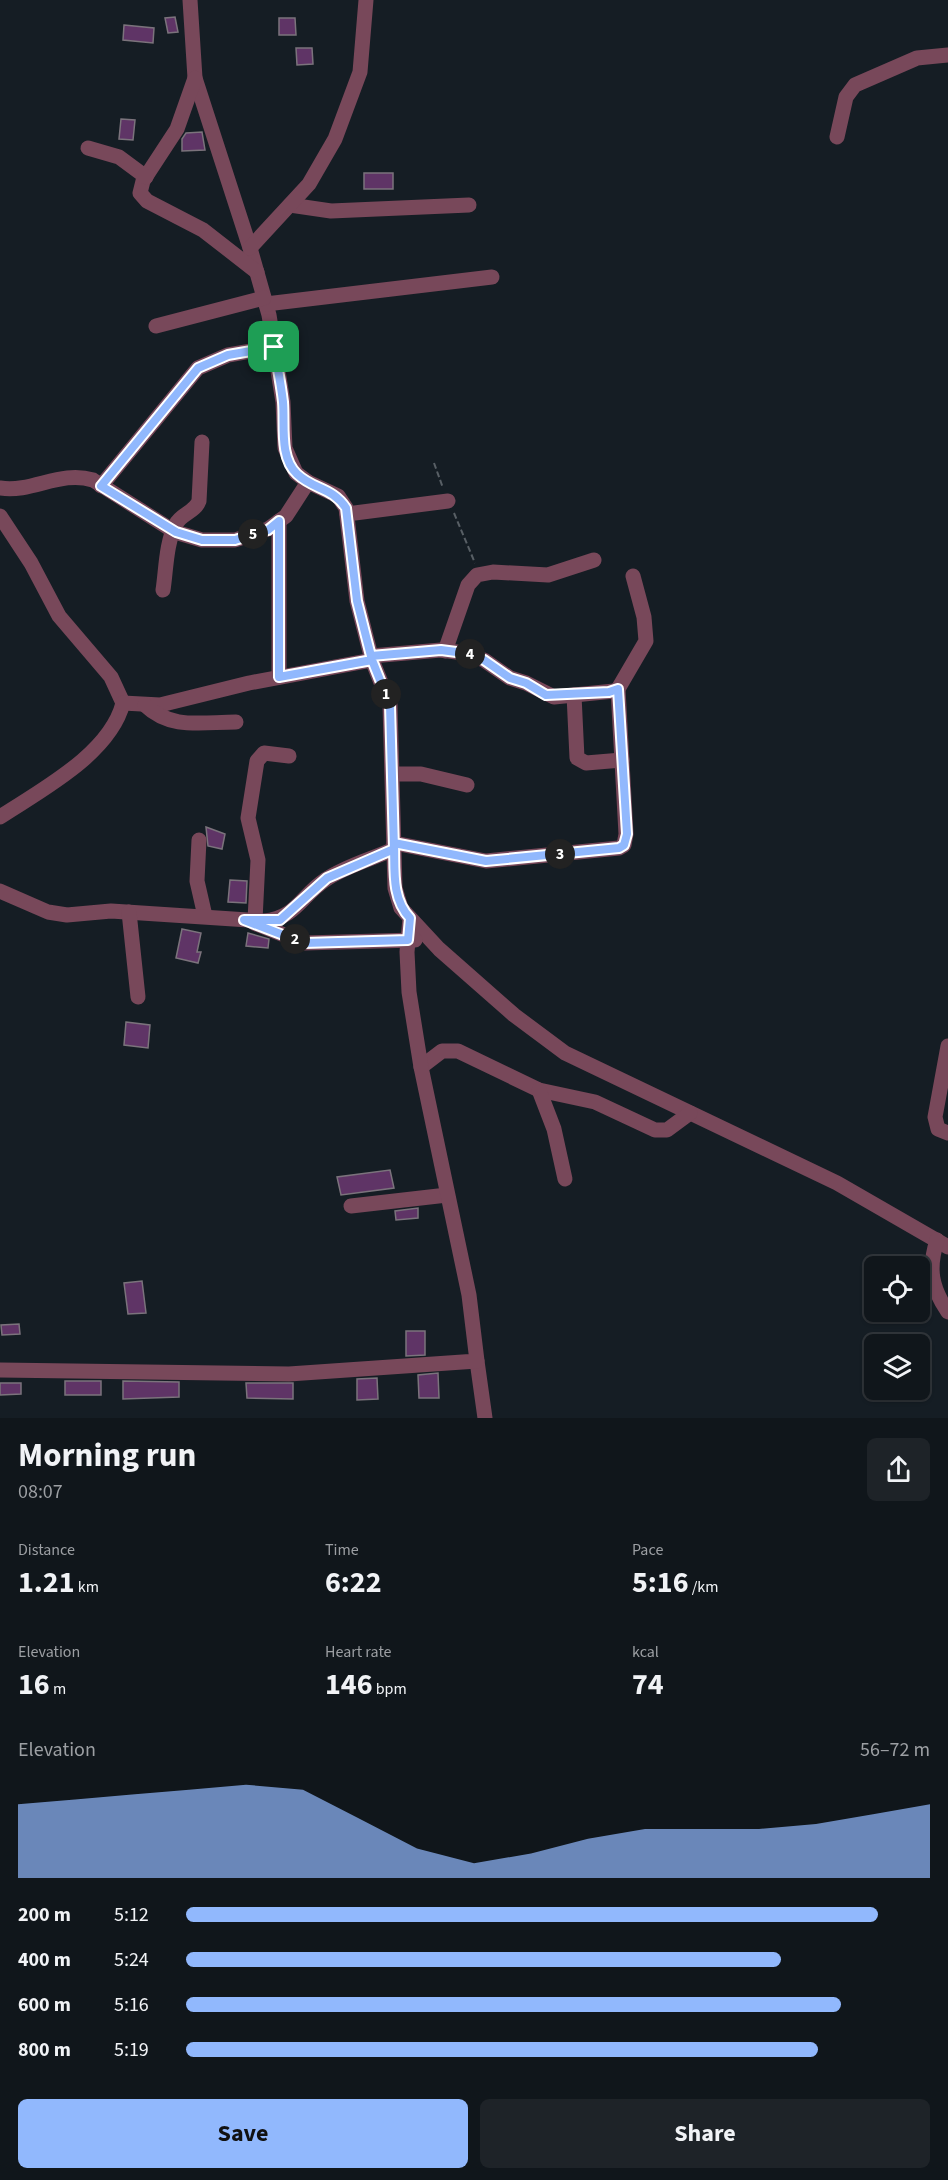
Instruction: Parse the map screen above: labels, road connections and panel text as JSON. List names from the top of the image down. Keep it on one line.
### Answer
{"page":{"pins":["5","4","1","3","2"],"heading":["Morning run","08:07"],"stats":[["Distance","1.21 km"],["Time","6:22"],["Pace","5:16 /km"],["Elevation","16 m"],["Heart rate","146 bpm"],["kcal","74"]],"chart":["Elevation","56–72 m"],"list":[{"name":"200 m","note":"5:12"},{"name":"400 m","note":"5:24"},{"name":"600 m","note":"5:16"},{"name":"800 m","note":"5:19"}],"buttons":["Save","Share"]}}
